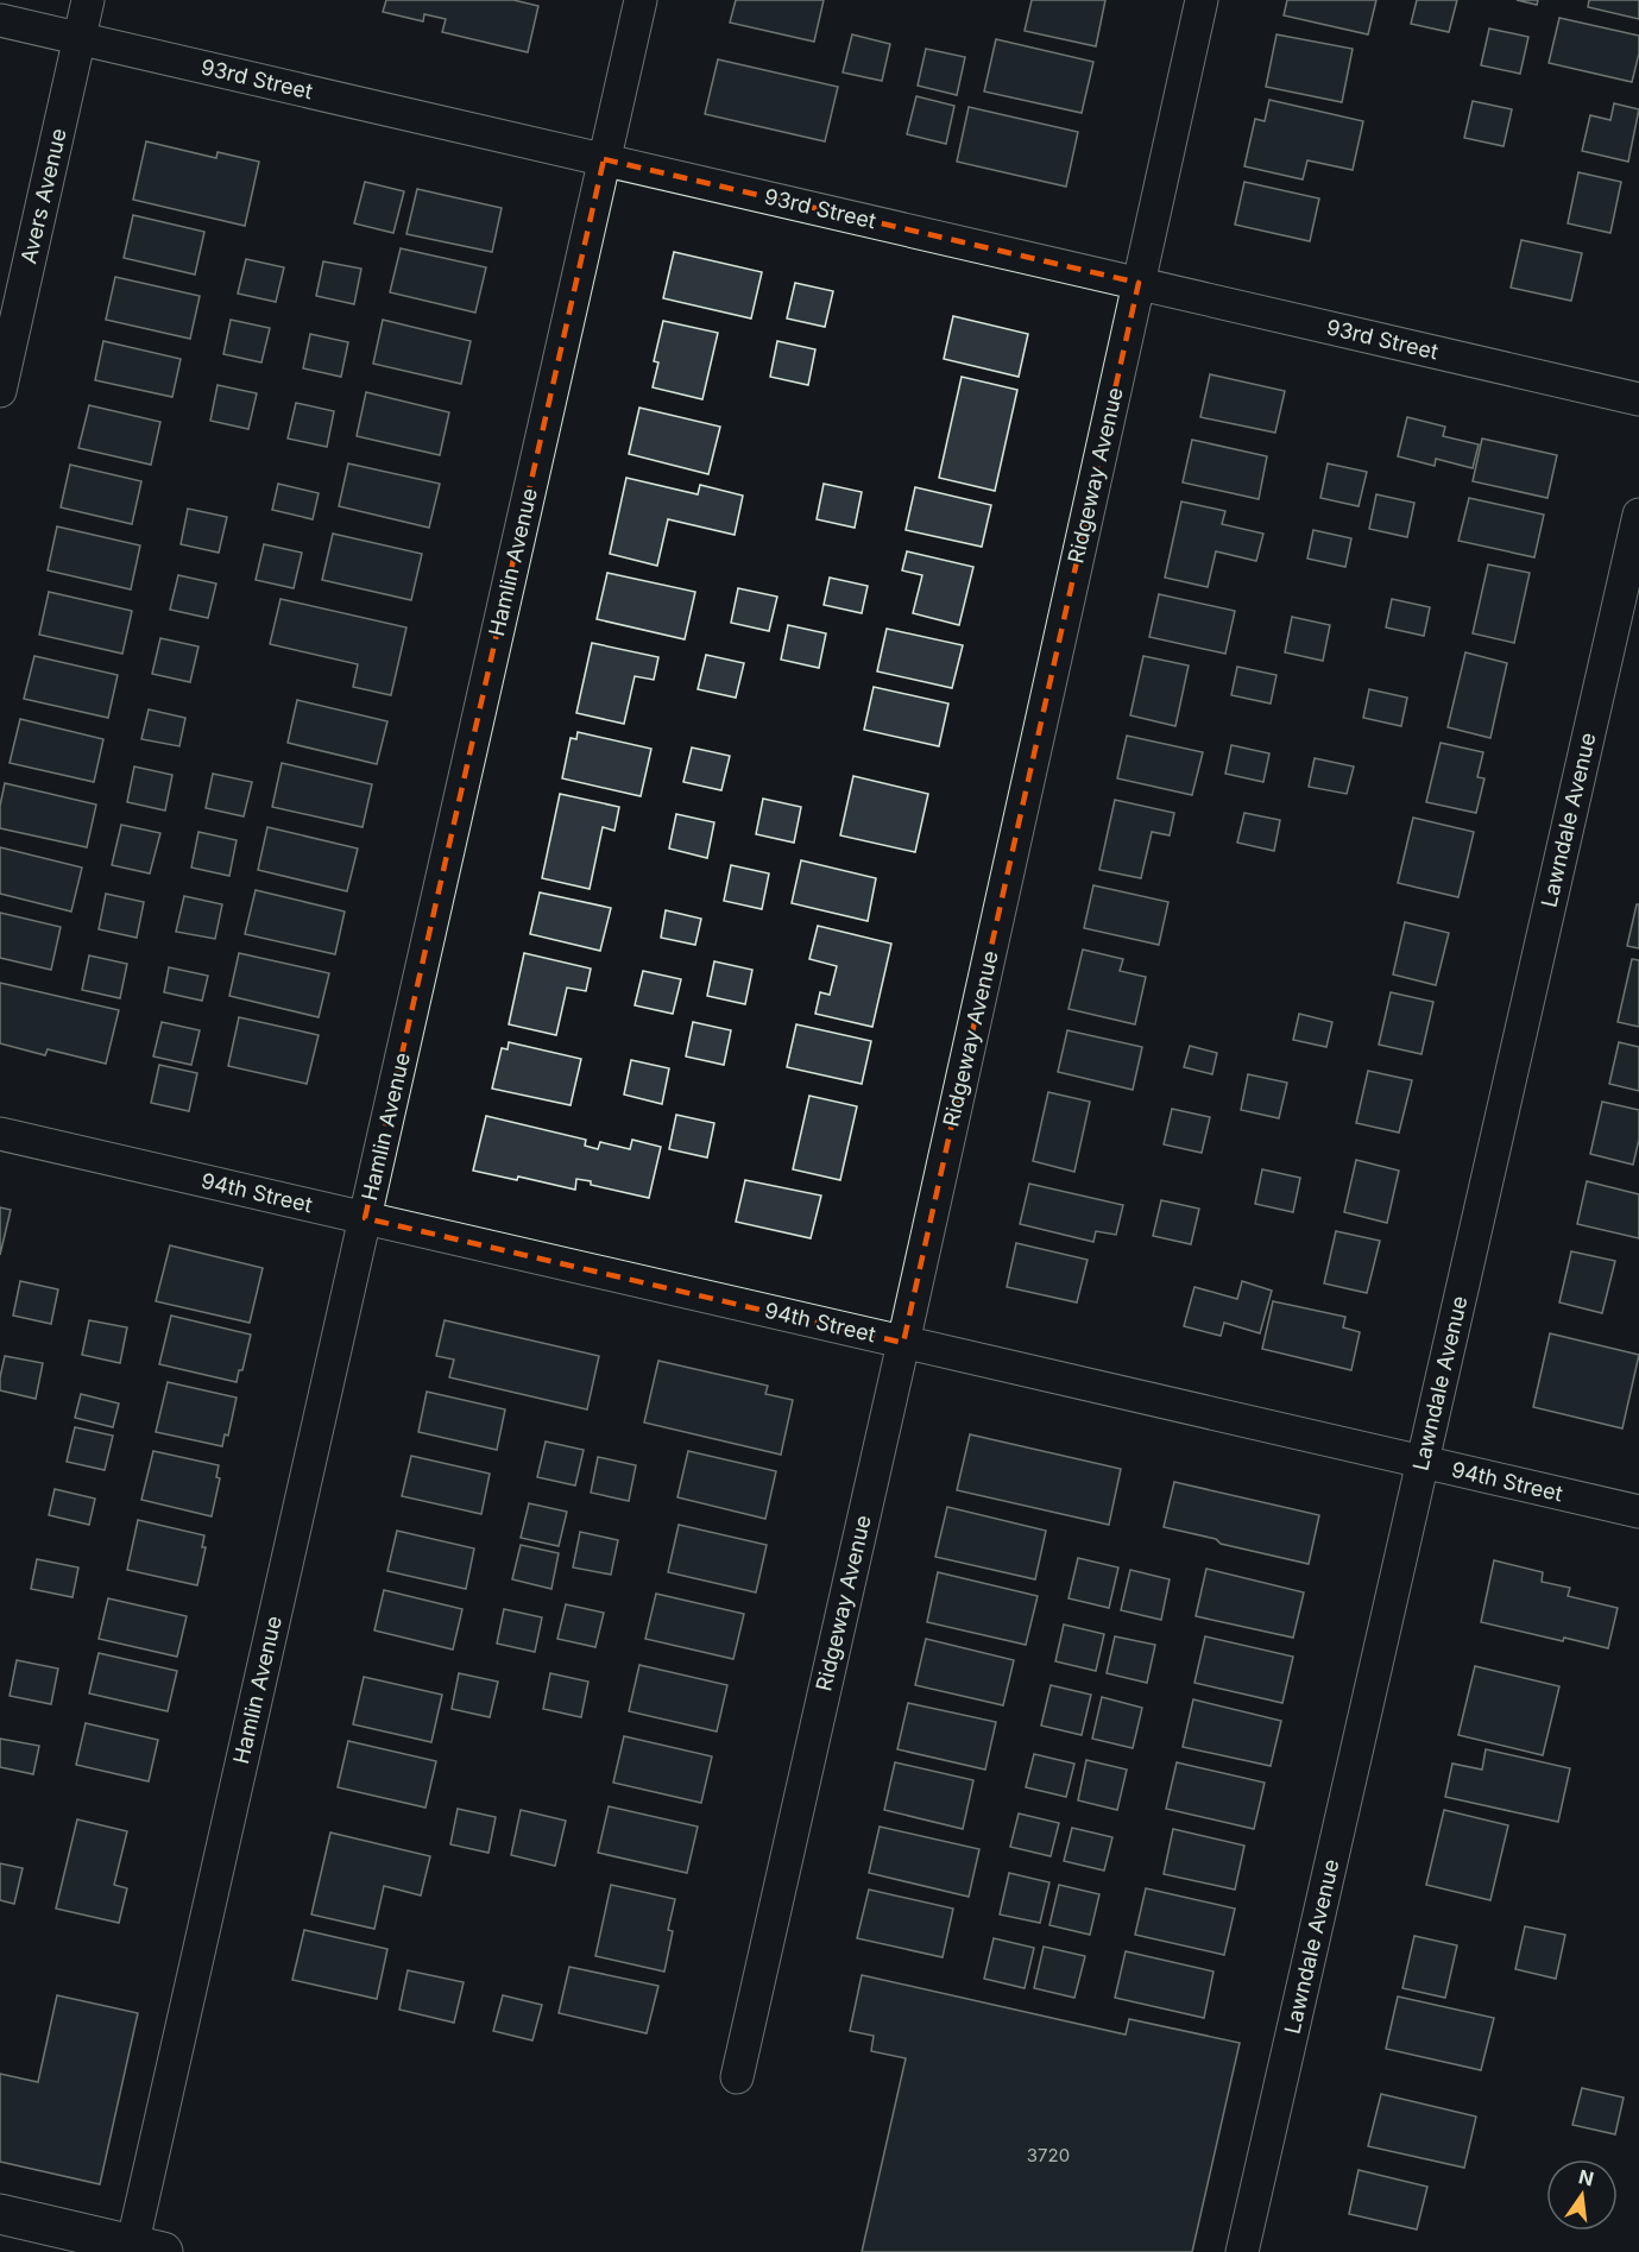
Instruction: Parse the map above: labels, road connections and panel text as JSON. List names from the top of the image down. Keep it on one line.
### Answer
{"streets":{"street":["93rd Street","Avers Avenue","Ridgeway Avenue","Hamlin Avenue","Lawndale Avenue","94th Street"]},"crossings":[["93rd Street","Avers Avenue"],["93rd Street","Ridgeway Avenue"],["93rd Street","Hamlin Avenue"],["Ridgeway Avenue","94th Street"],["Hamlin Avenue","94th Street"],["Lawndale Avenue","94th Street"]],"house_numbers":["3720"],"north":"top"}
